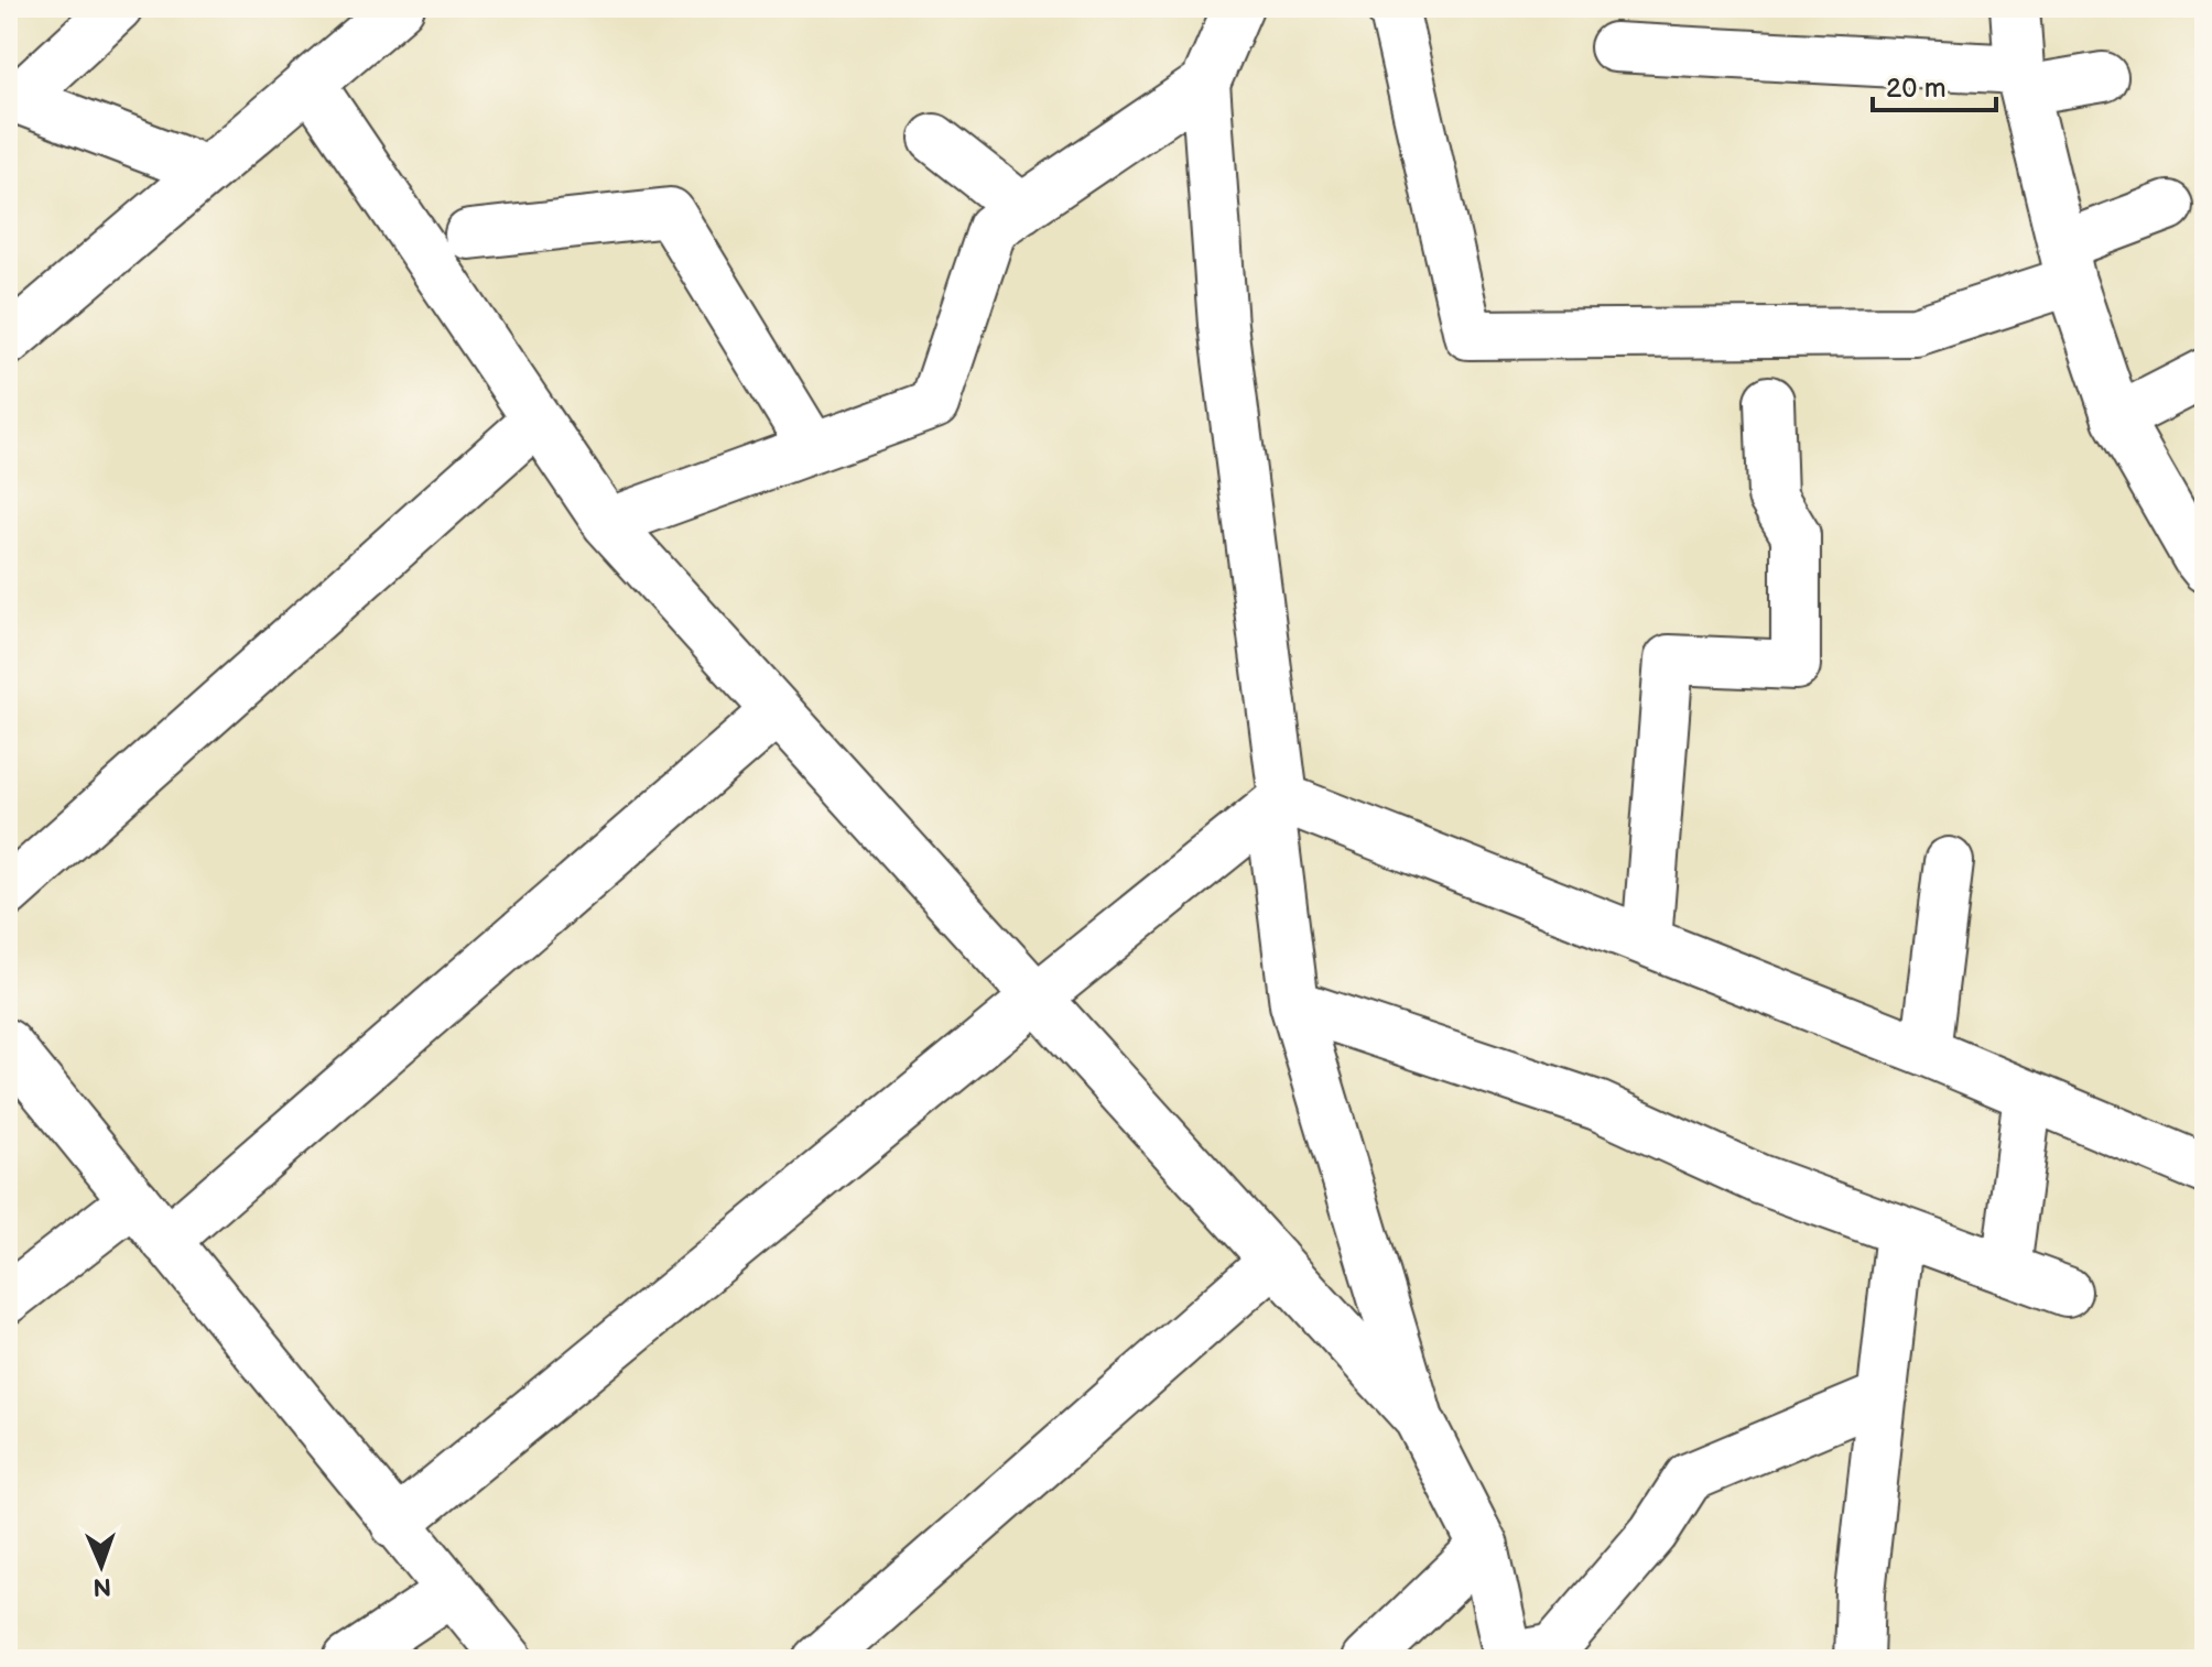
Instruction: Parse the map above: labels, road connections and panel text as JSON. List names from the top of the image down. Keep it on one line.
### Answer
{"scale_bar":"20 m","north":"bottom"}
